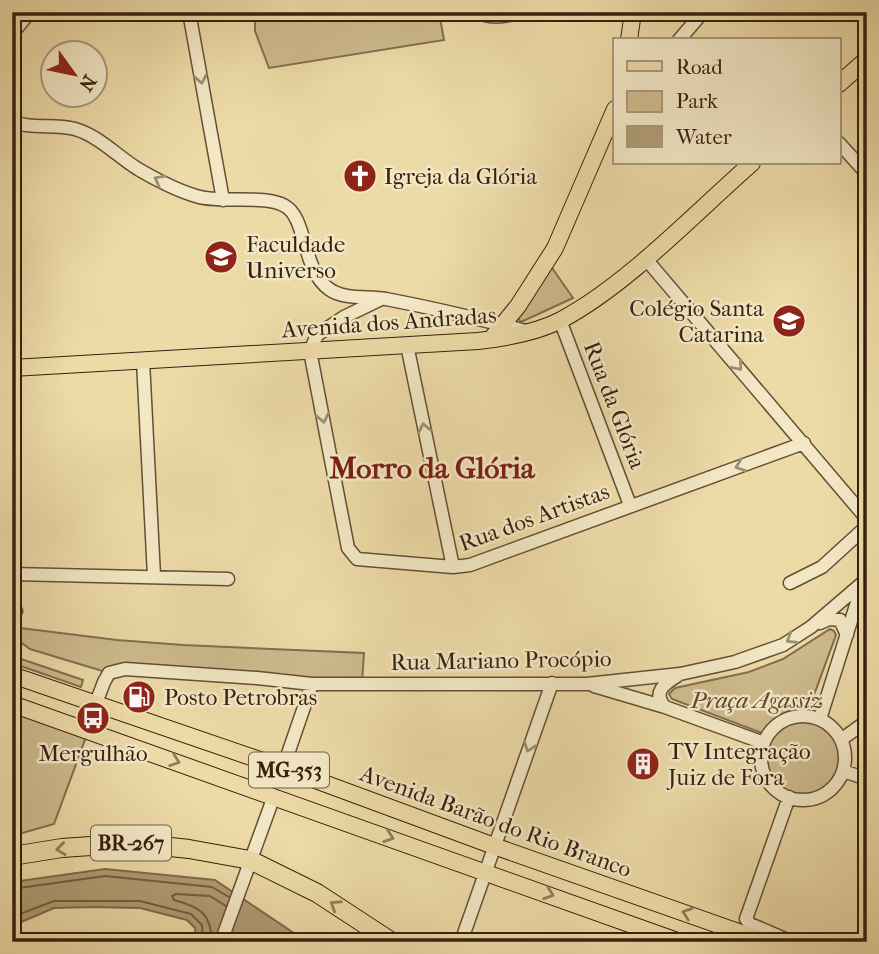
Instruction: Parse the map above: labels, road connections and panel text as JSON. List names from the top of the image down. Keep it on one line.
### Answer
{"streets":{"highway":["BR-267"],"main road":["Avenida dos Andradas","MG-353","Avenida Barão do Rio Branco"],"street":["Rua da Glória","Rua dos Artistas","Rua Mariano Procópio"]},"crossings":[["Avenida dos Andradas","Rua da Glória"],["Avenida dos Andradas","Rua dos Artistas"],["Rua da Glória","Rua dos Artistas"],["Rua Mariano Procópio","Avenida Barão do Rio Branco"]],"districts":["Morro da Glória"],"parks":["Praça Agassiz"],"places":{"church":["Igreja da Glória"],"school or university":["Faculdade Universo","Colégio Santa Catarina"],"fuel station":["Posto Petrobras"],"bus stop":["Mergulhão"],"building":["TV Integração Juiz de Fora"]},"legend":["Road","Park","Water"],"north":"bottom right"}
